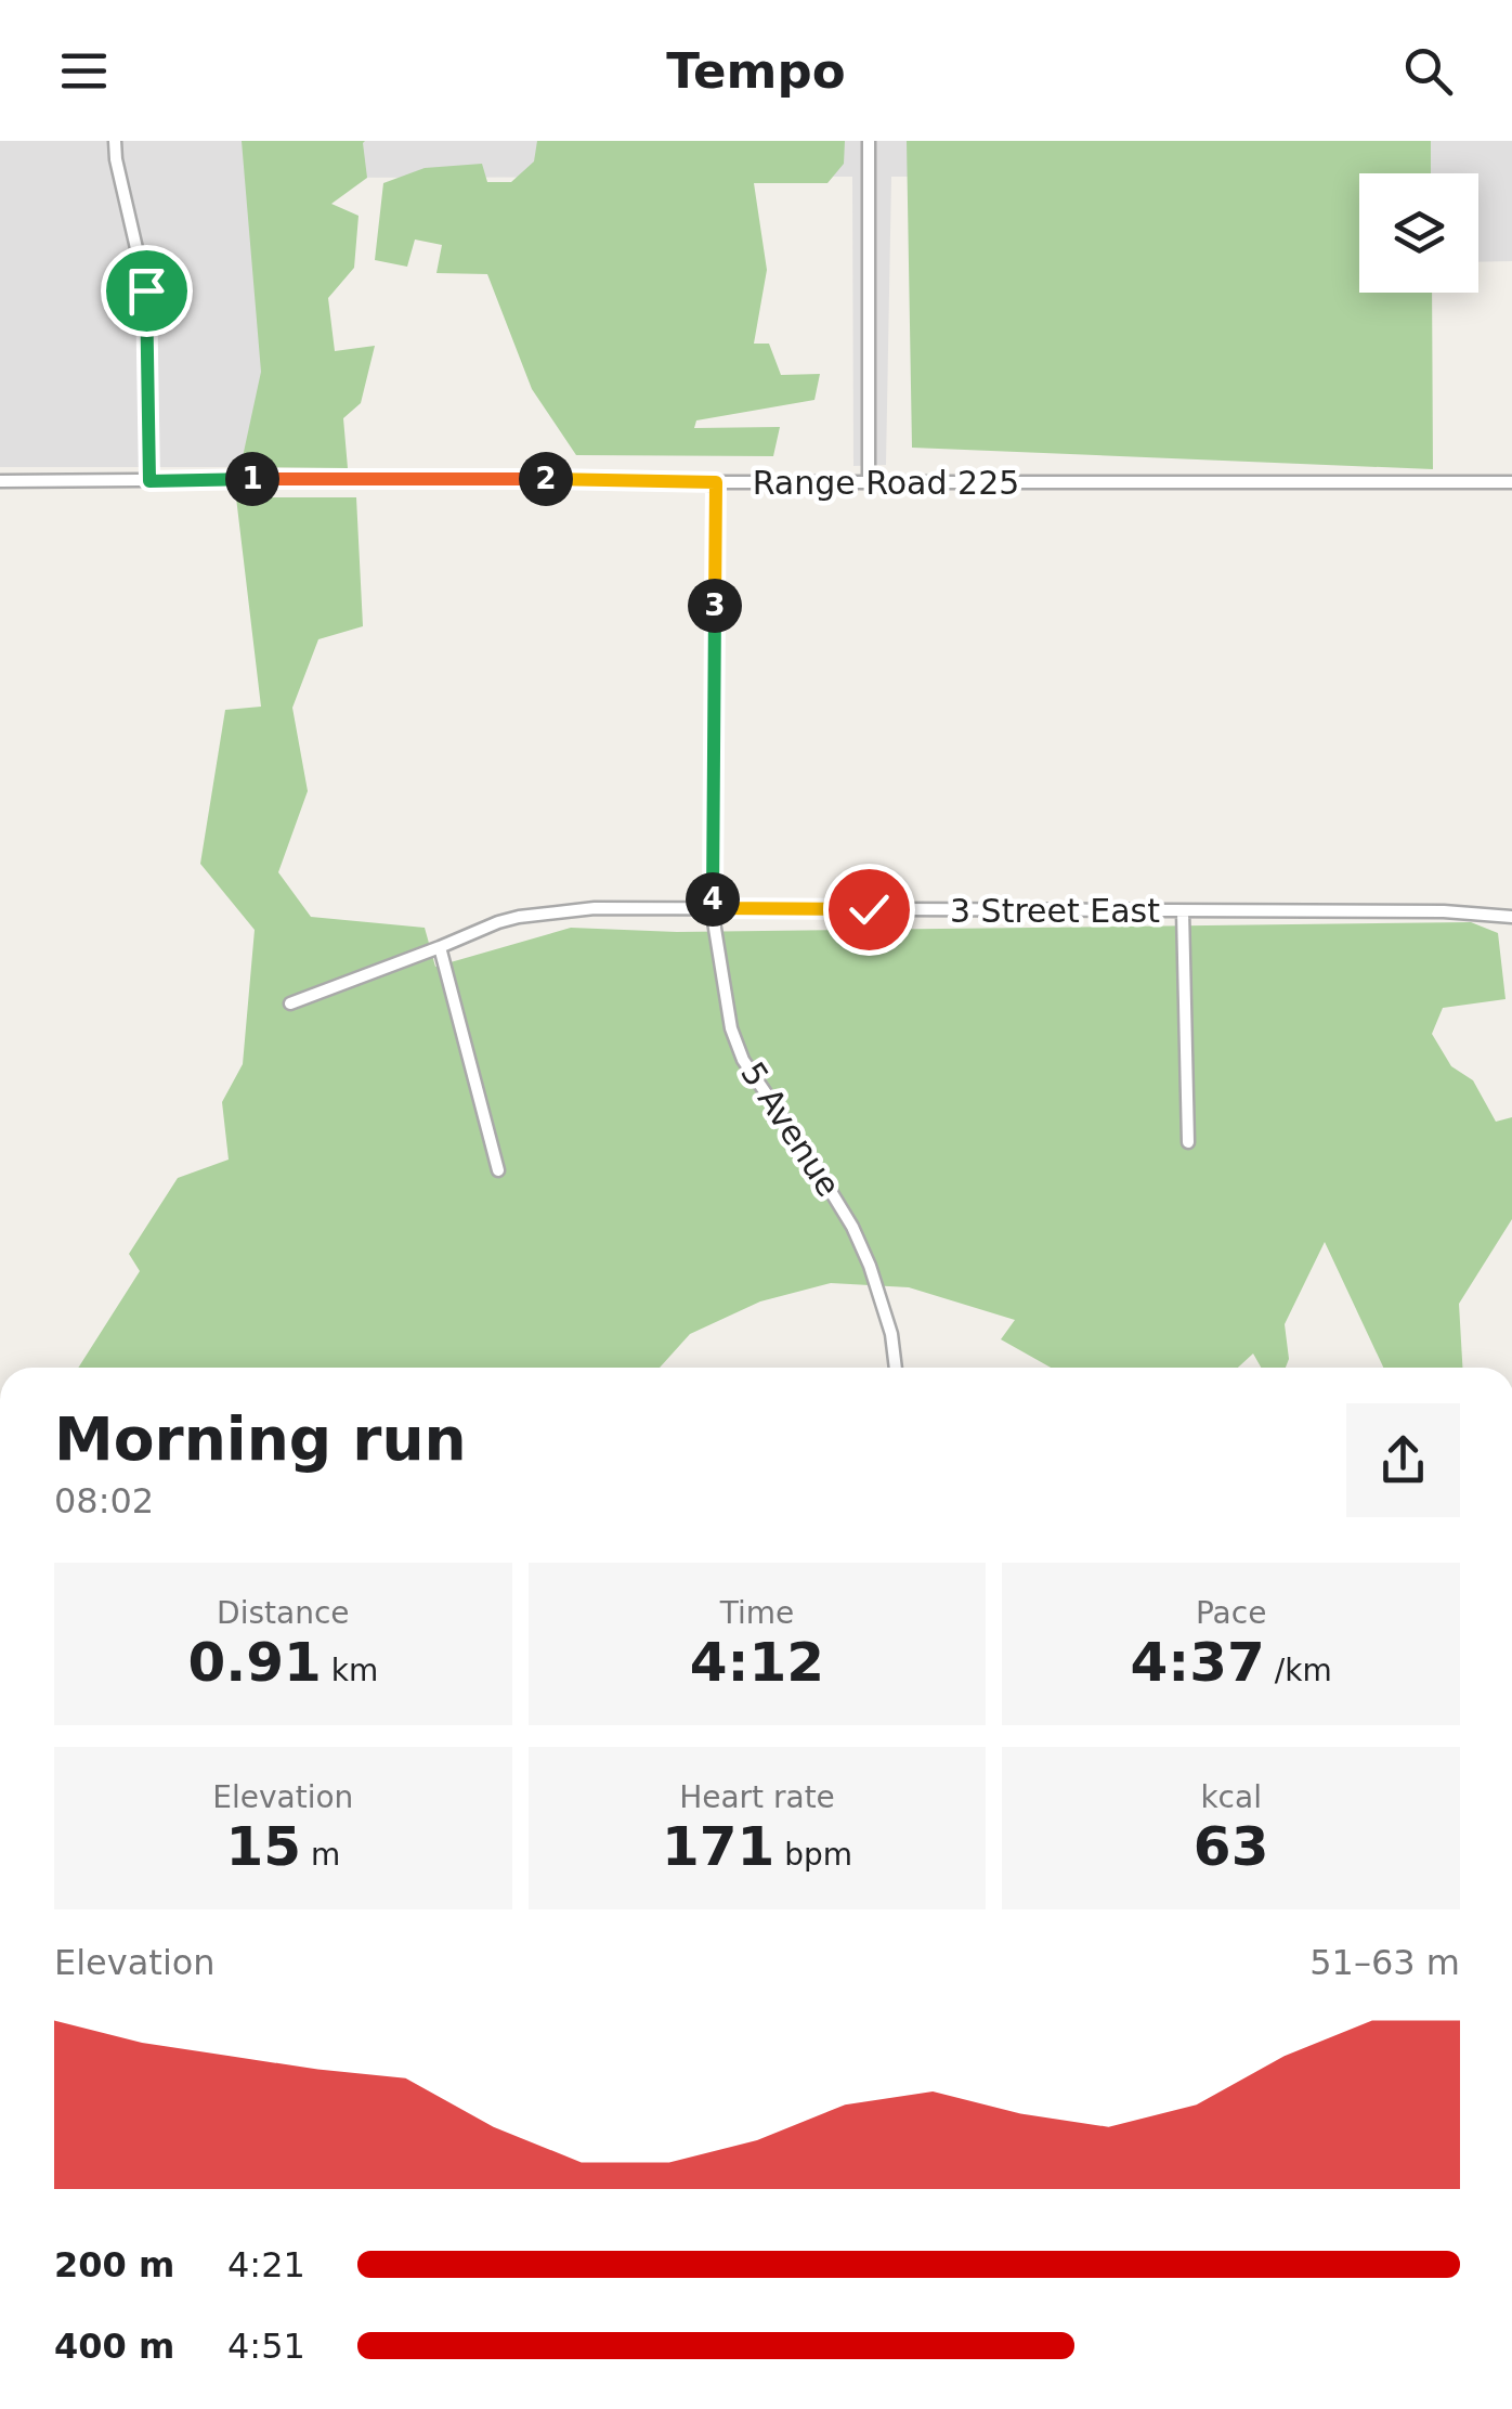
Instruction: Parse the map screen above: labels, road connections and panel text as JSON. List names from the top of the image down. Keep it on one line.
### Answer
{"streets":{"street":["Range Road 225","3 Street East","5 Avenue"]},"crossings":[["Range Road 225","5 Avenue"],["3 Street East","5 Avenue"]],"page":{"header":"Tempo","pins":["1","2","3","4"],"heading":["Morning run","08:02"],"stats":[["Distance","0.91 km"],["Time","4:12"],["Pace","4:37 /km"],["Elevation","15 m"],["Heart rate","171 bpm"],["kcal","63"]],"chart":["Elevation","51–63 m"],"list":[{"name":"200 m","note":"4:21"},{"name":"400 m","note":"4:51"}]}}
